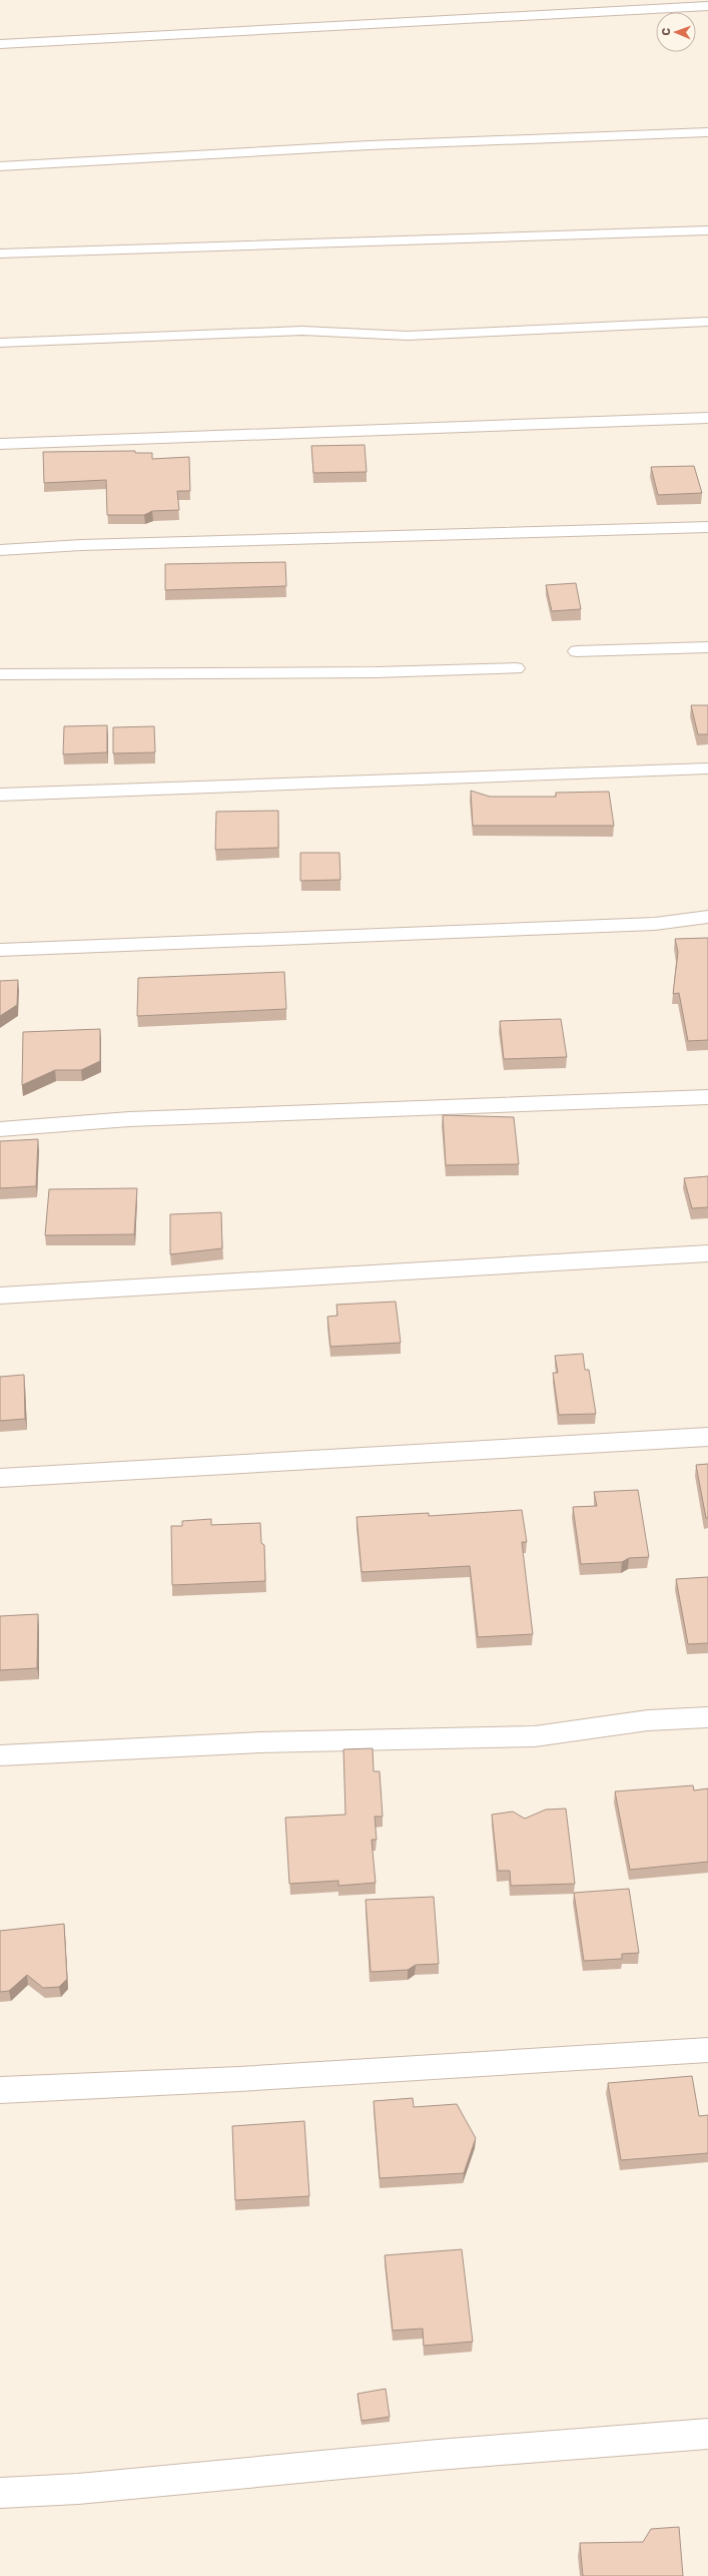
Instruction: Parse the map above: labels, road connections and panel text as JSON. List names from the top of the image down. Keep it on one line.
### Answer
{"north":"left"}
